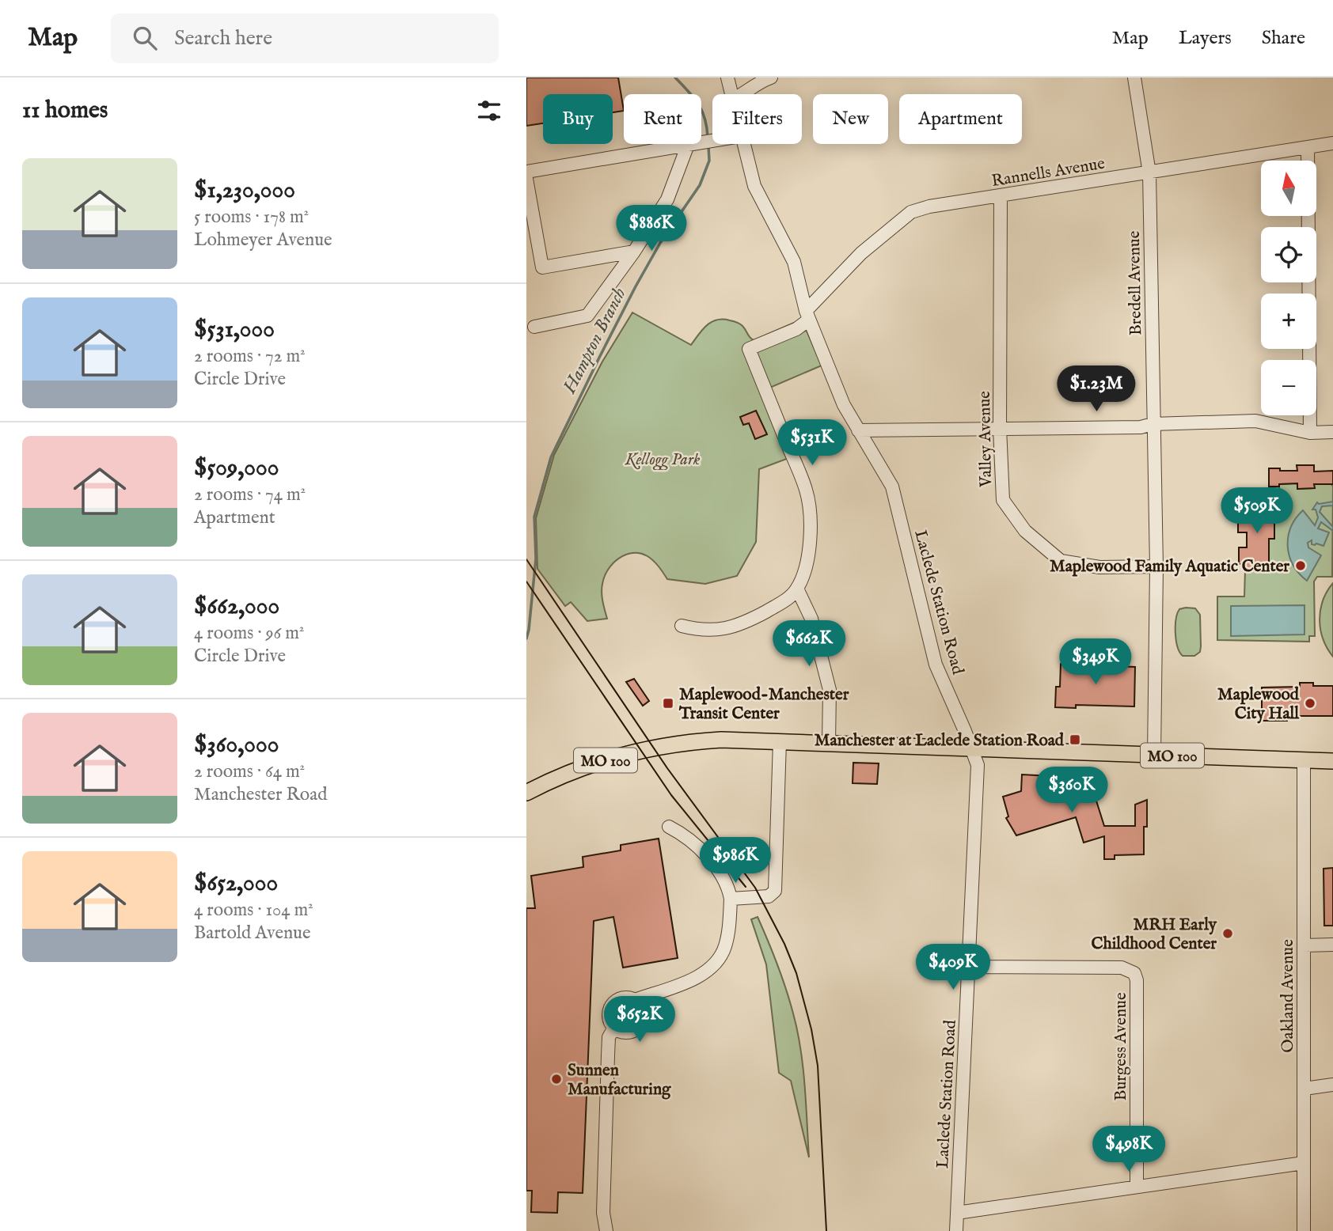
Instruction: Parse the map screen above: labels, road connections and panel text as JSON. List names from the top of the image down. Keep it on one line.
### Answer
{"streets":{"main road":["MO 100"],"street":["Rannells Avenue","Bredell Avenue","Valley Avenue","Laclede Station Road","Oakland Avenue","Burgess Avenue"]},"crossings":[["Rannells Avenue","Bredell Avenue"],["Rannells Avenue","Valley Avenue"],["Rannells Avenue","Laclede Station Road"],["Bredell Avenue","Valley Avenue"],["Bredell Avenue","MO 100"],["Laclede Station Road","MO 100"],["Laclede Station Road","Burgess Avenue"],["MO 100","Oakland Avenue"]],"water":["Hampton Branch"],"parks":["Kellogg Park"],"places":{"other":["Maplewood Family Aquatic Center","Maplewood City Hall","MRH Early Childhood Center","Sunnen Manufacturing"],"transit":["Maplewood-Manchester Transit Center","Manchester at Laclede Station Road"]},"north":"top","page":{"header":"Map","search":"Search here","nav":["Map","Layers","Share"],"heading":"11 homes","chip":["Buy","Rent","Filters","New","Apartment"],"list":[{"name":"$1,230,000","note":"5 rooms · 178 m² · Lohmeyer Avenue"},{"name":"$531,000","note":"2 rooms · 72 m² · Circle Drive"},{"name":"$509,000","note":"2 rooms · 74 m² · Apartment"},{"name":"$662,000","note":"4 rooms · 96 m² · Circle Drive"},{"name":"$360,000","note":"2 rooms · 64 m² · Manchester Road"},{"name":"$652,000","note":"4 rooms · 104 m² · Bartold Avenue"}],"map_buttons":["+","−"],"price":["$886K","$1.23M","$531K","$509K","$662K","$349K","$360K","$986K","$409K","$652K","$498K"]}}
